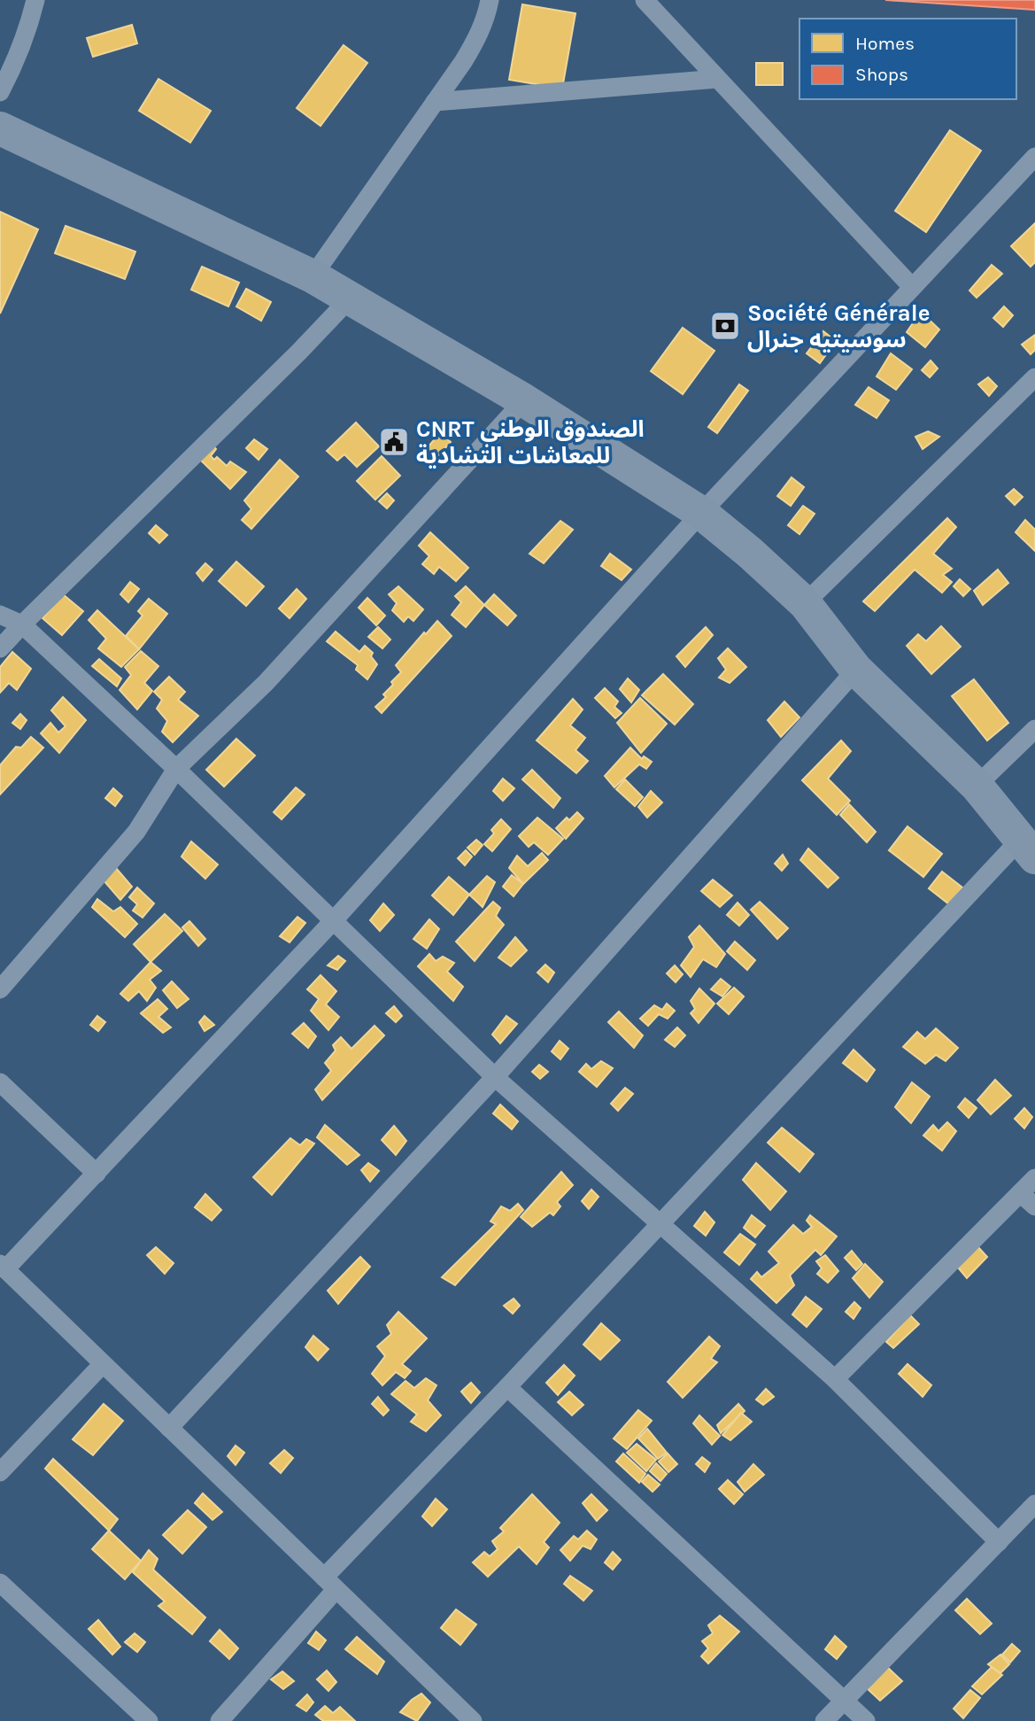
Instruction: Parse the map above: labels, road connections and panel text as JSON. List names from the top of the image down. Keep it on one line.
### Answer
{"places":{"bank":["Société Générale سوسيتيه جنرال"],"public building":["CNRT الصندوق الوطني للمعاشات التشادية"]},"legend":["Homes","Shops"]}
